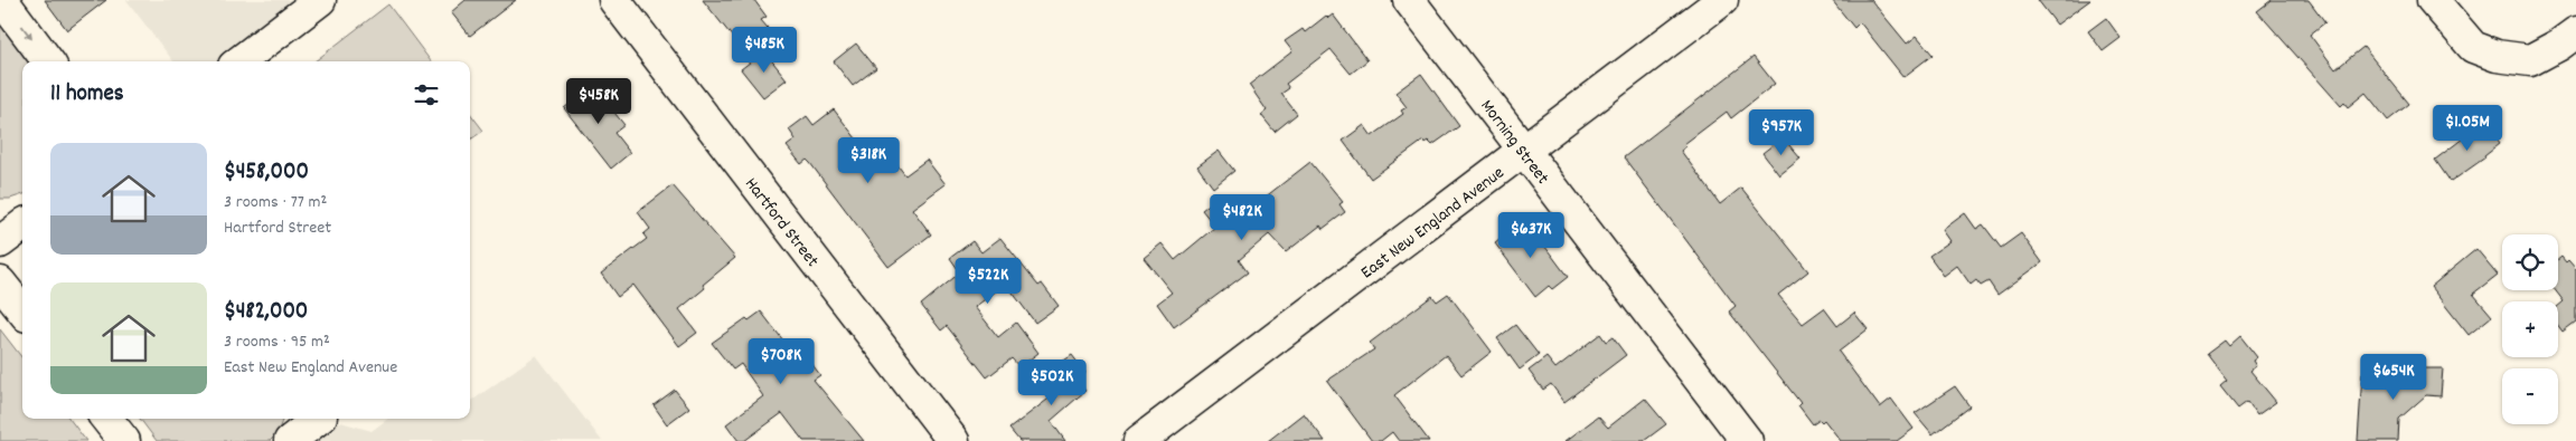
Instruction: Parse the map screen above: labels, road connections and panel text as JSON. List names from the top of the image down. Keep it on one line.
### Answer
{"streets":{"street":["Morning Street","Hartford Street","East New England Avenue"]},"crossings":[["Morning Street","East New England Avenue"]],"page":{"price":["$485K","$458K","$1.05M","$957K","$318K","$482K","$637K","$522K","$708K","$654K","$502K"],"heading":"11 homes","list":[{"name":"$458,000","note":"3 rooms · 77 m² · Hartford Street"},{"name":"$482,000","note":"3 rooms · 95 m² · East New England Avenue"}],"map_buttons":["+","−"]}}
